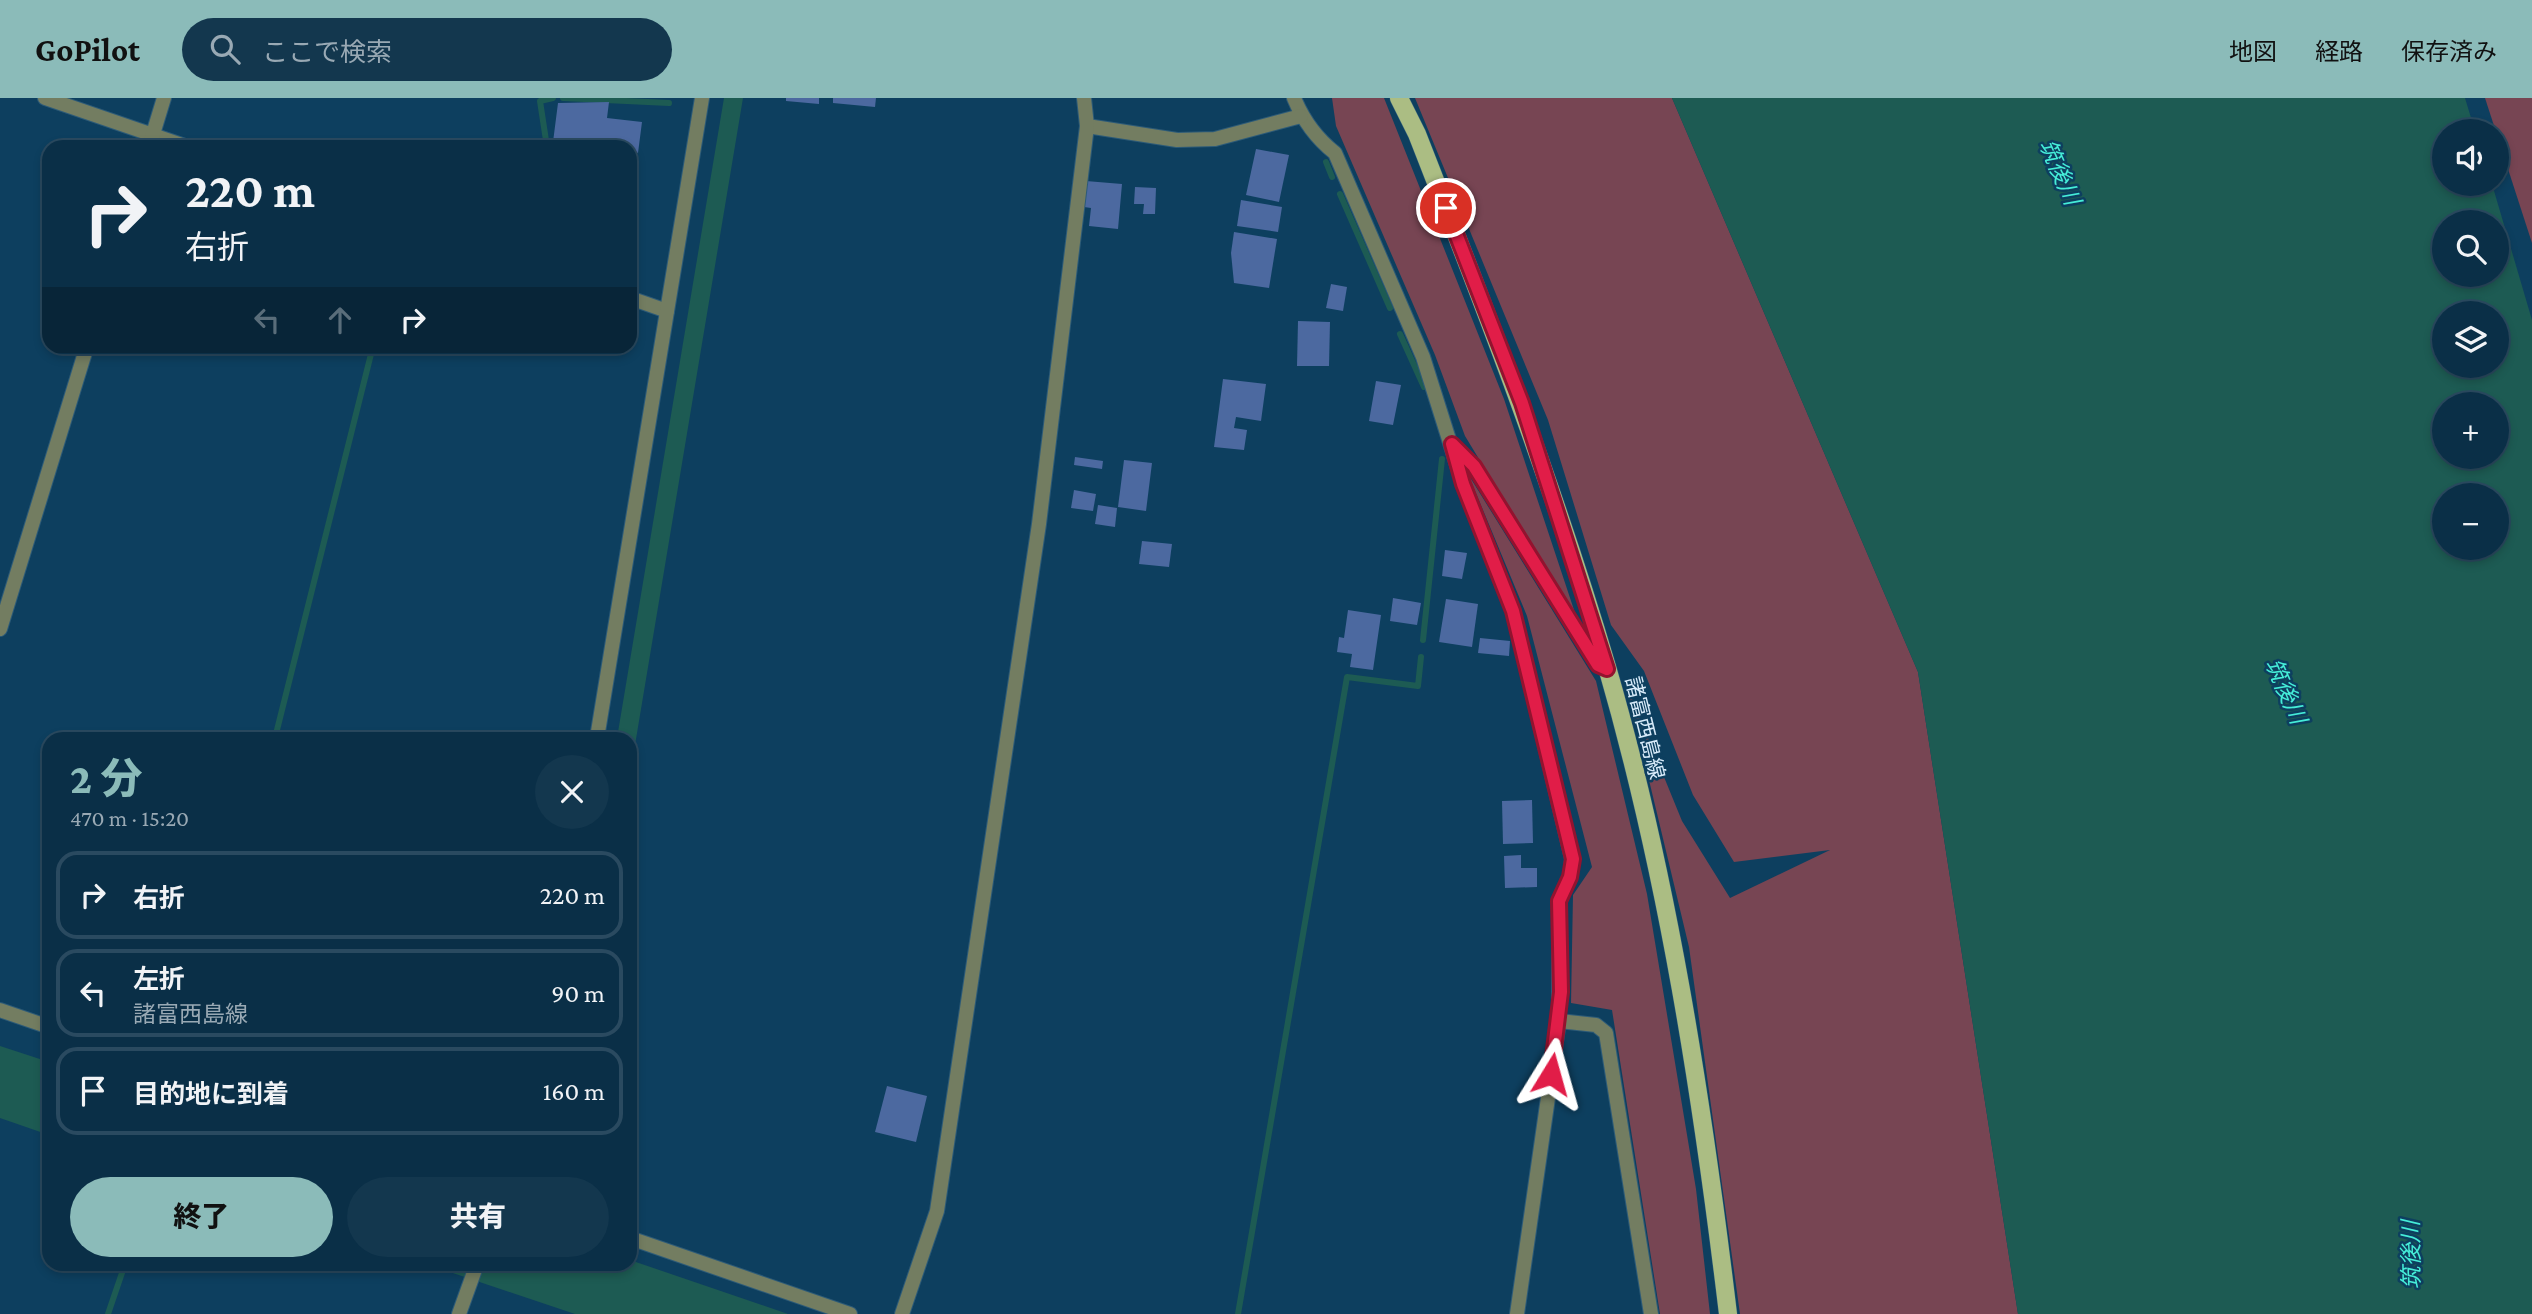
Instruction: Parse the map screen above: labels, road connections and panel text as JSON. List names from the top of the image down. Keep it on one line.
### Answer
{"streets":{"main road":["諸富西島線"]},"water":["筑後川"],"page":{"header":"GoPilot","search":"ここで検索","nav":["地図","経路","保存済み"],"map_buttons":["+","−"],"turn":["220 m","右折"],"heading":["2 分","470 m · 15:20"],"list":[{"name":"右折","value":"220 m"},{"name":"左折","note":"諸富西島線","value":"90 m"},{"name":"目的地に到着","value":"160 m"}],"buttons":["終了","共有"]}}
